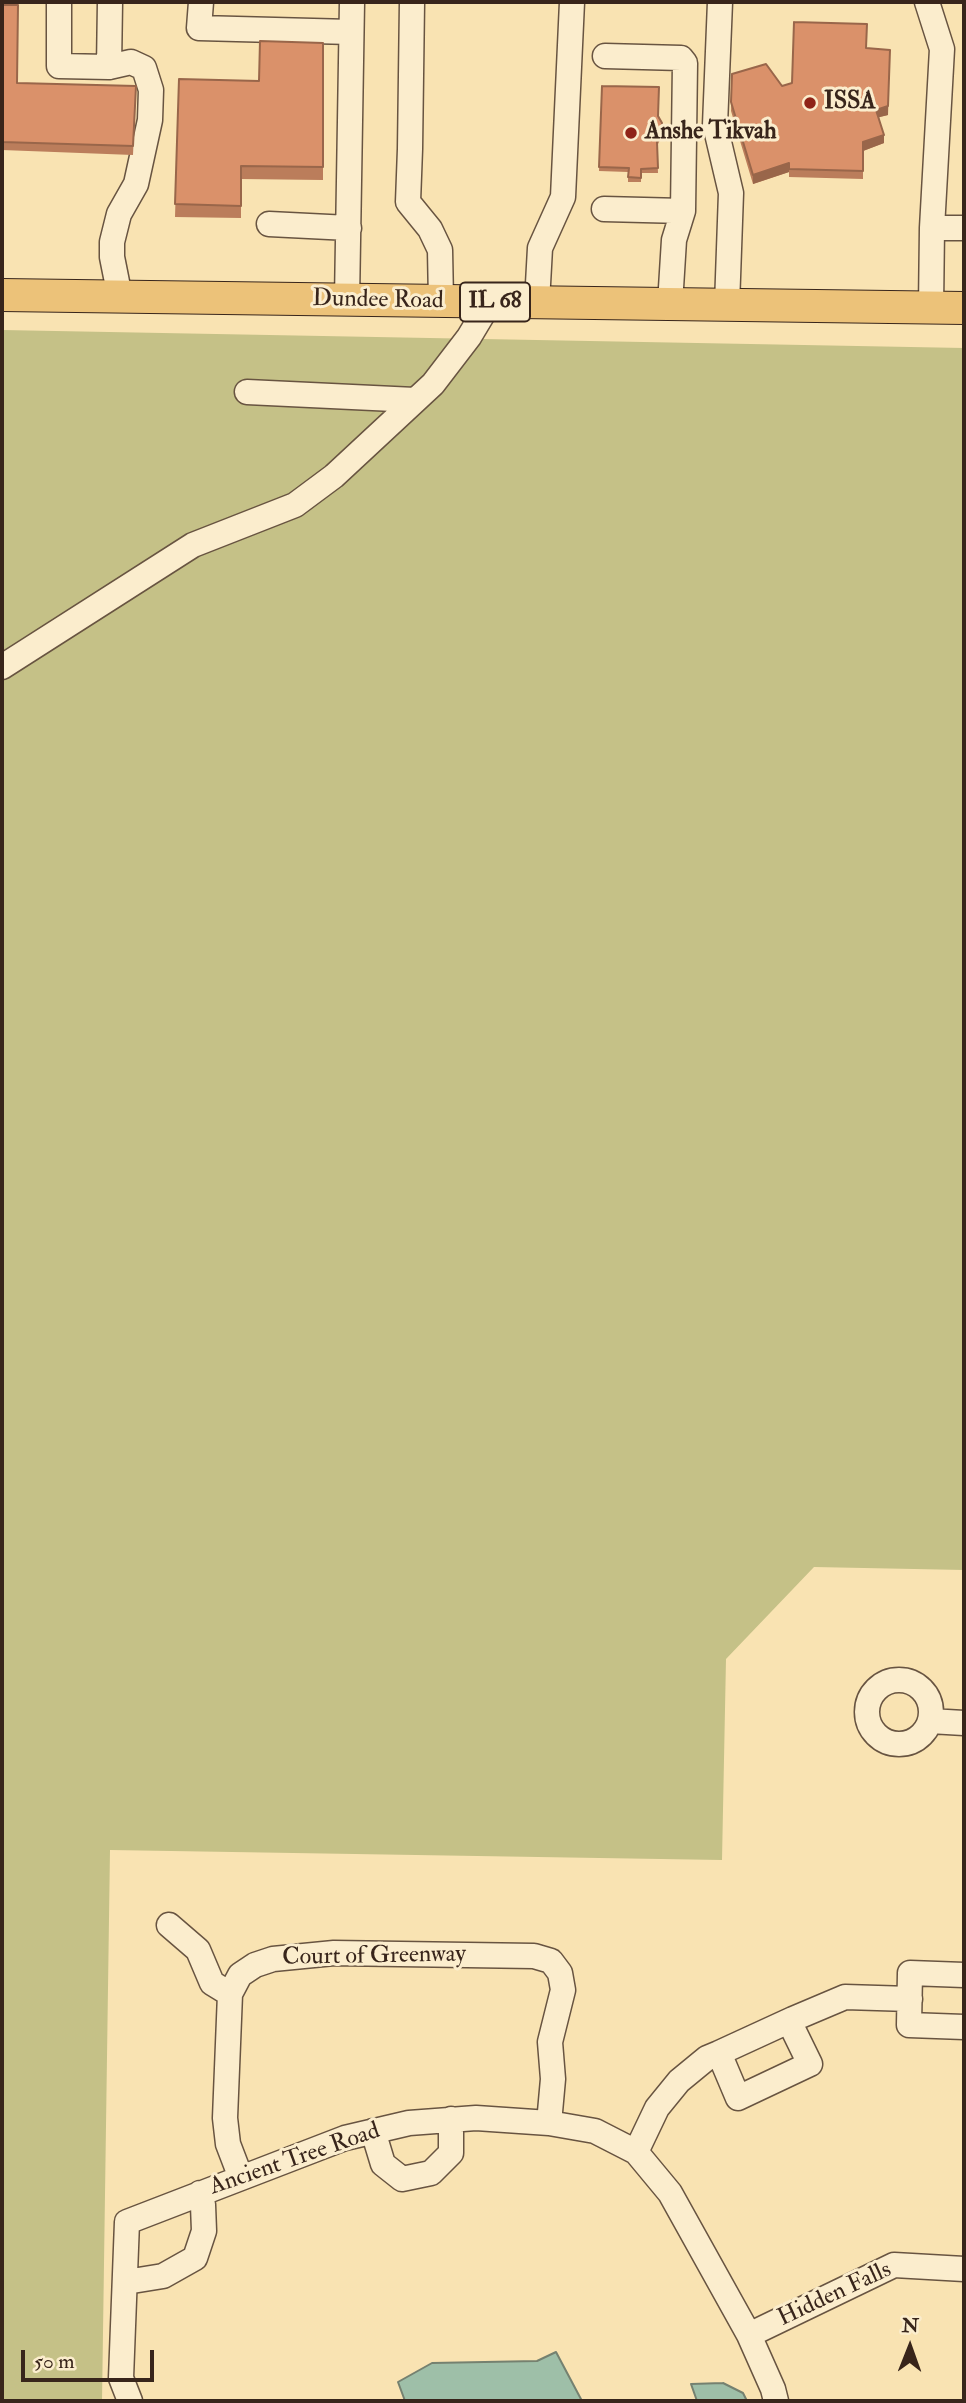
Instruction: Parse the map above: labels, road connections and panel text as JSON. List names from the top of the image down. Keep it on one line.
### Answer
{"streets":{"main road":["Dundee Road","IL 68"],"street":["Court of Greenway","Ancient Tree Road","Hidden Falls"]},"crossings":[["Court of Greenway","Ancient Tree Road"],["Ancient Tree Road","Hidden Falls"]],"places":["ISSA","Anshe Tikvah"],"scale_bar":"50 m","north":"top"}
